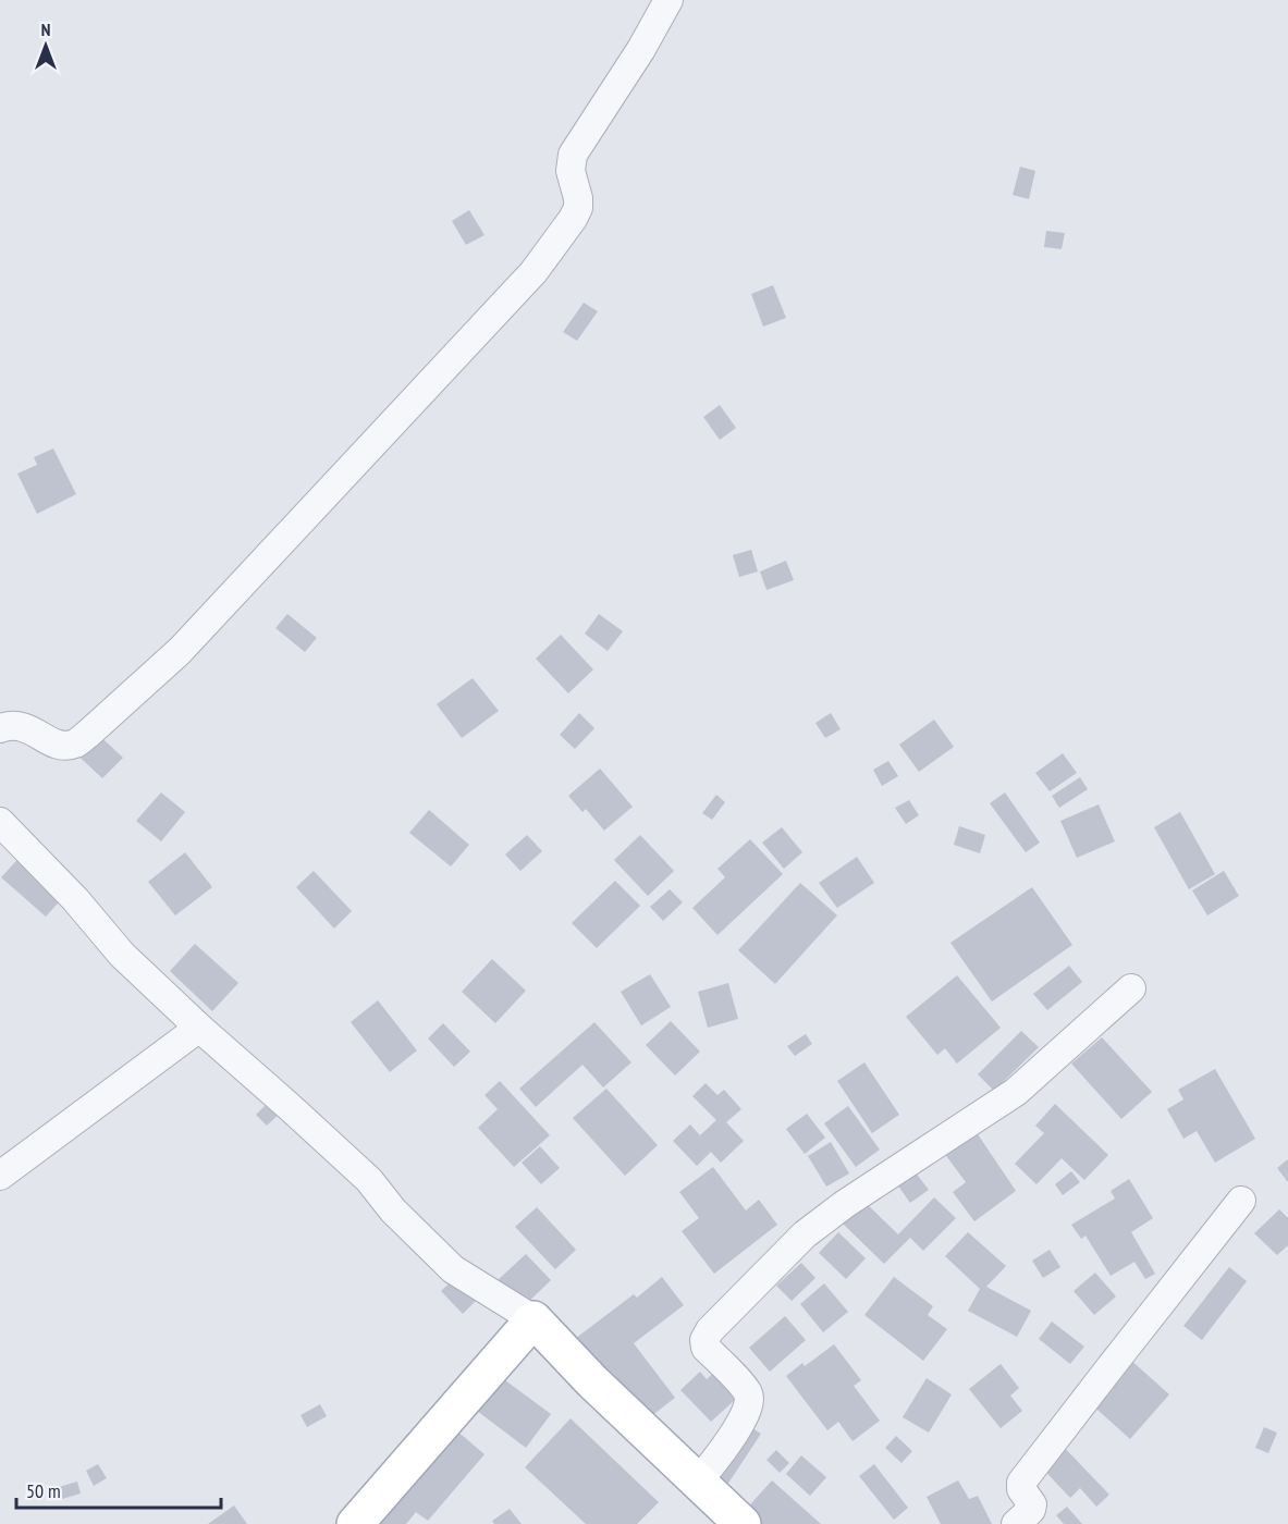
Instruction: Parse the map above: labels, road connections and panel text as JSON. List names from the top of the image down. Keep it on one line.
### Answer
{"scale_bar":"50 m","north":"top"}
